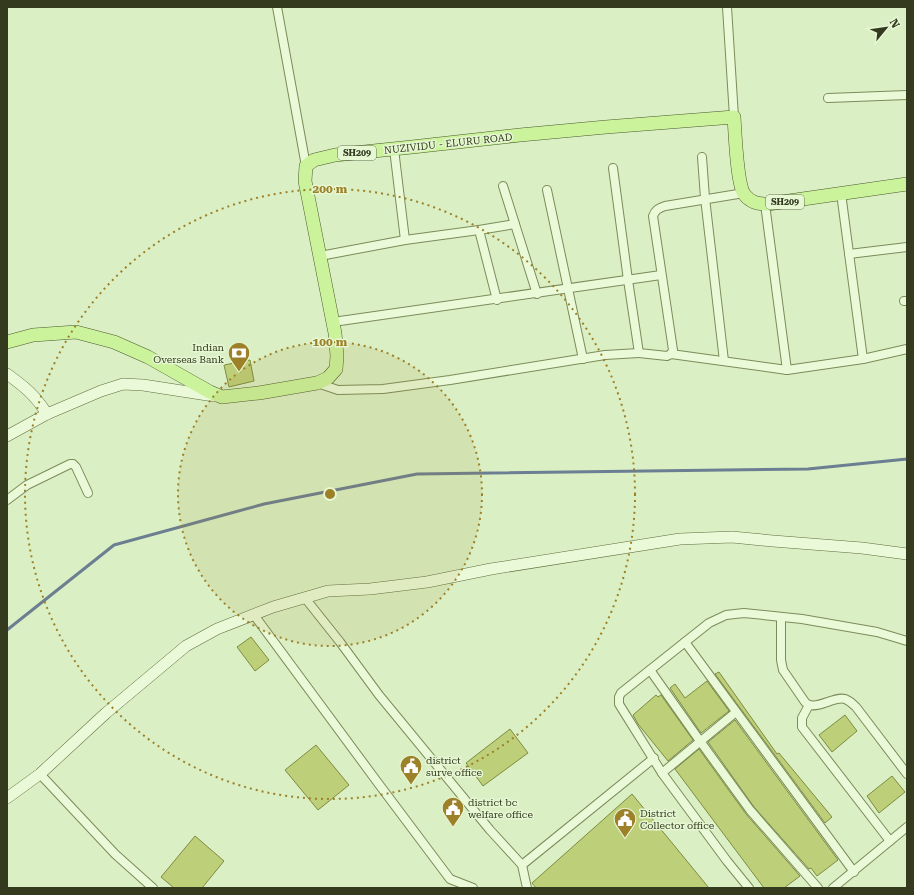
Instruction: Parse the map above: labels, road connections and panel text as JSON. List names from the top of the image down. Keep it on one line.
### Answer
{"streets":{"main road":["NUZIVIDU - ELURU ROAD","SH209"]},"places":{"bank":["Indian Overseas Bank"],"public building":["district surve office","district bc welfare office","District Collector office"]},"north":"top right","rings":["200 m","100 m"]}
